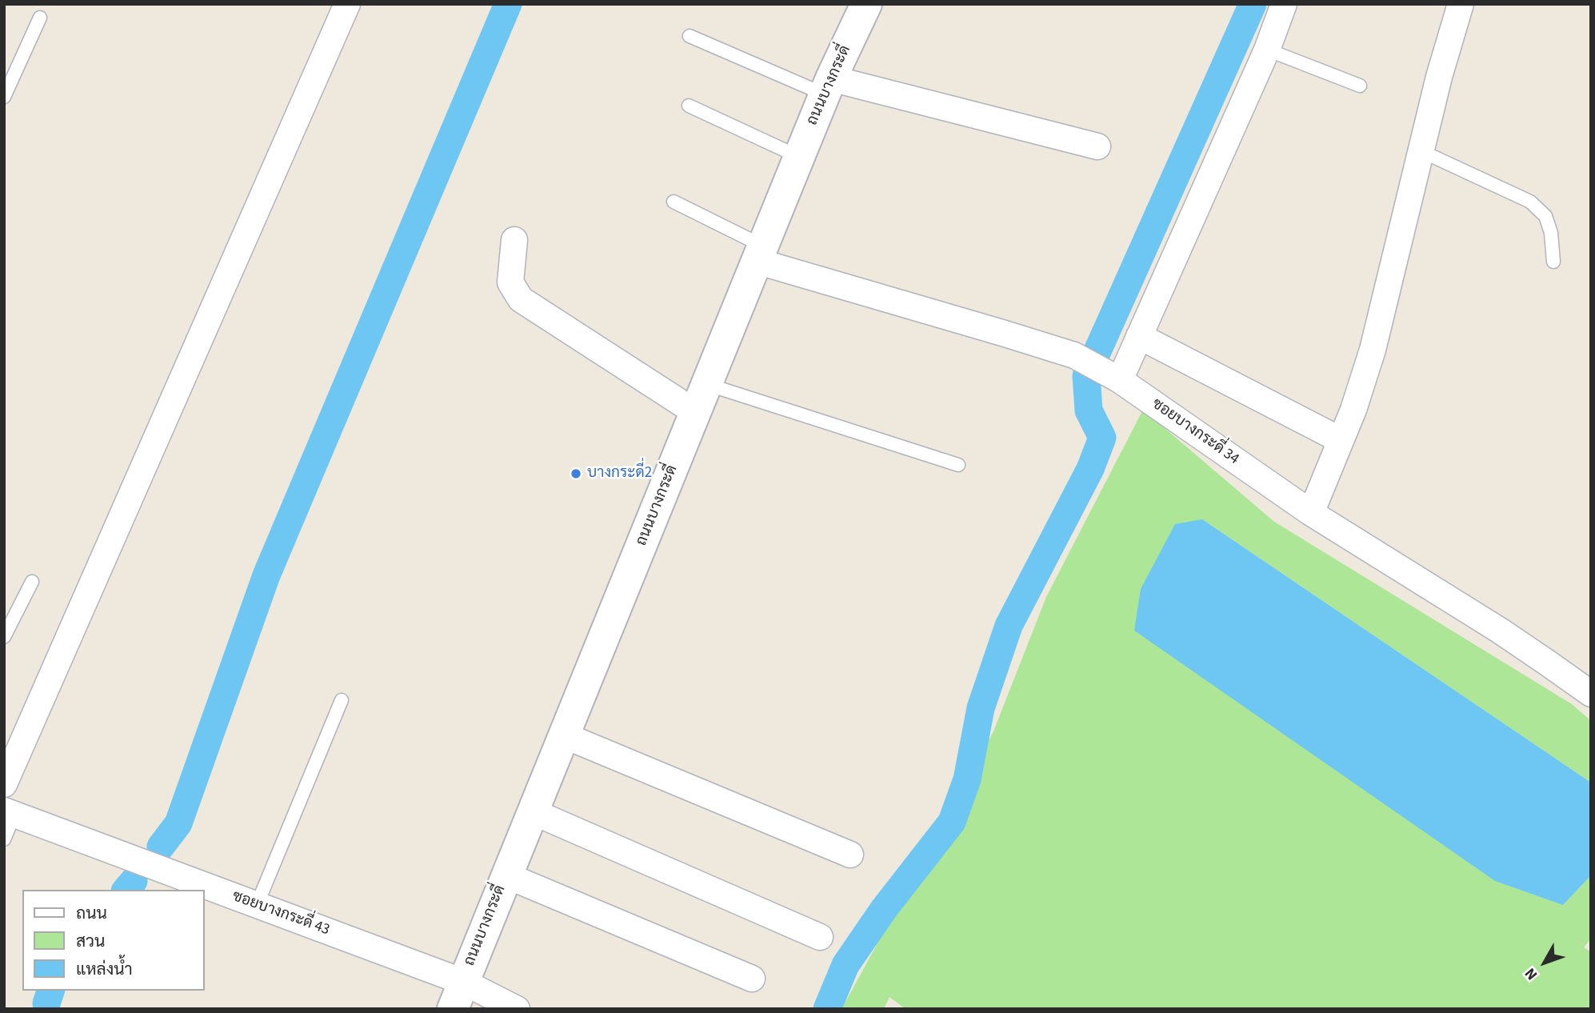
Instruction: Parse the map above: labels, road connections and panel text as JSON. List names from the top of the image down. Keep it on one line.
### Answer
{"streets":{"street":["ถนนบางกระดี่","ซอยบางกระดี่ 34","ซอยบางกระดี่ 43"]},"crossings":[["ถนนบางกระดี่","ซอยบางกระดี่ 34"],["ถนนบางกระดี่","ซอยบางกระดี่ 43"]],"places":["บางกระดี่2"],"legend":["ถนน","สวน","แหล่งน้ำ"],"north":"bottom left"}
